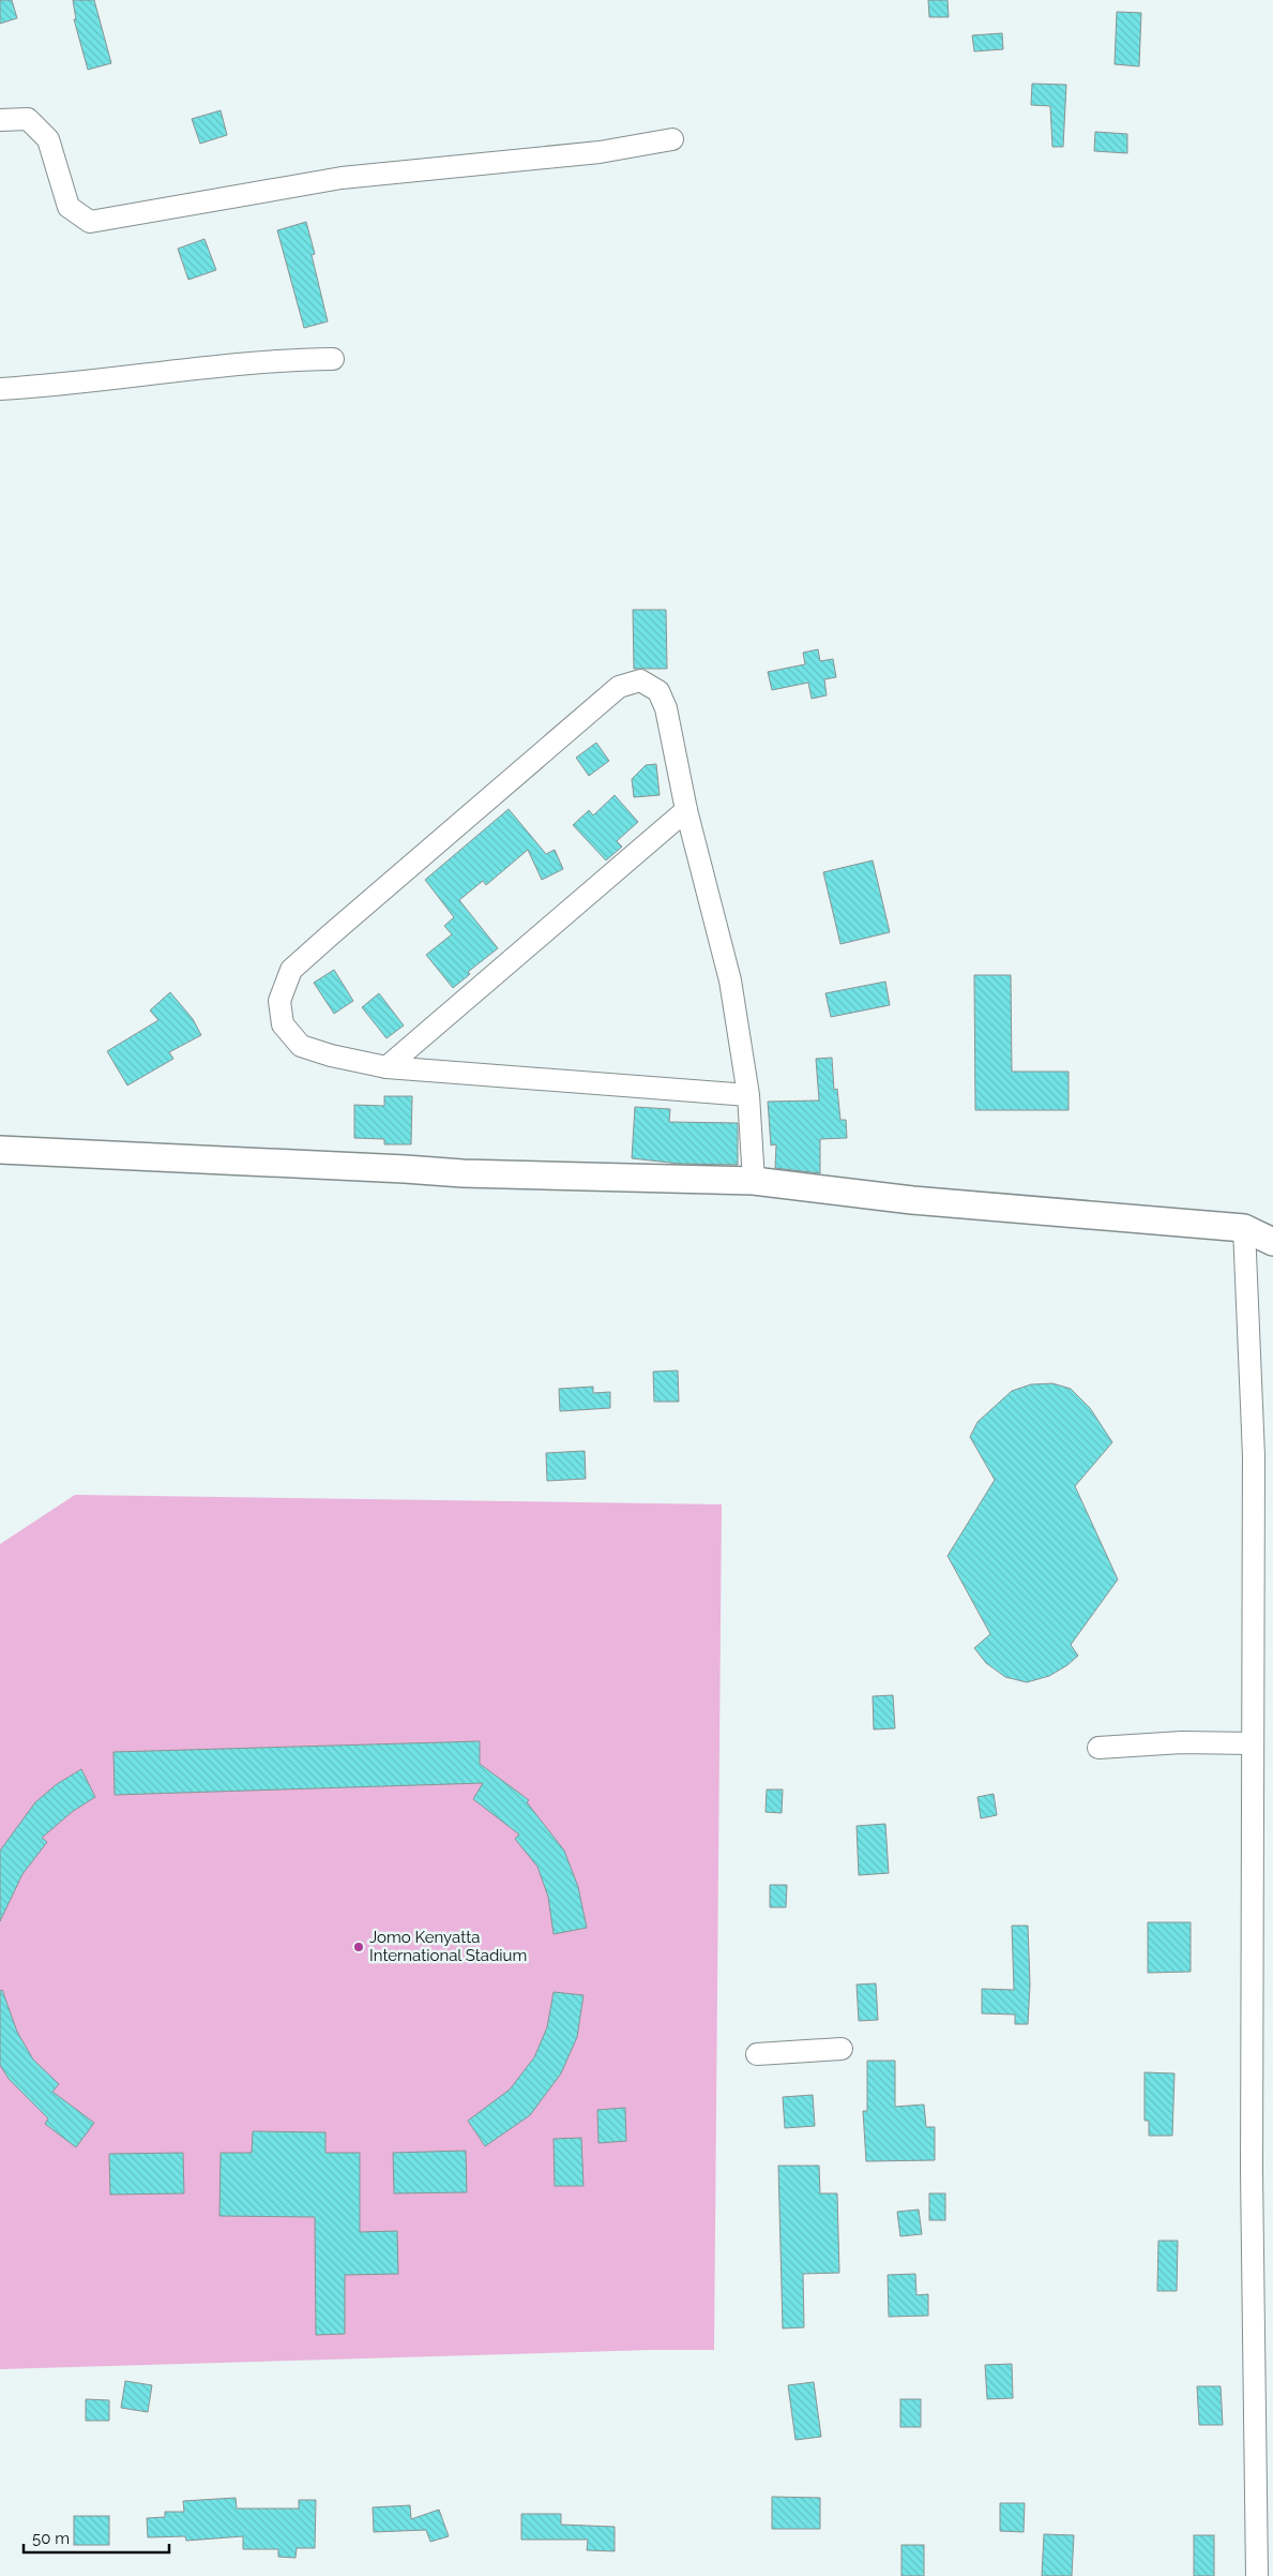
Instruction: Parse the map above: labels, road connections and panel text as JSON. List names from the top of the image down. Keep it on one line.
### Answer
{"places":["Jomo Kenyatta International Stadium"],"scale_bar":"50 m"}
